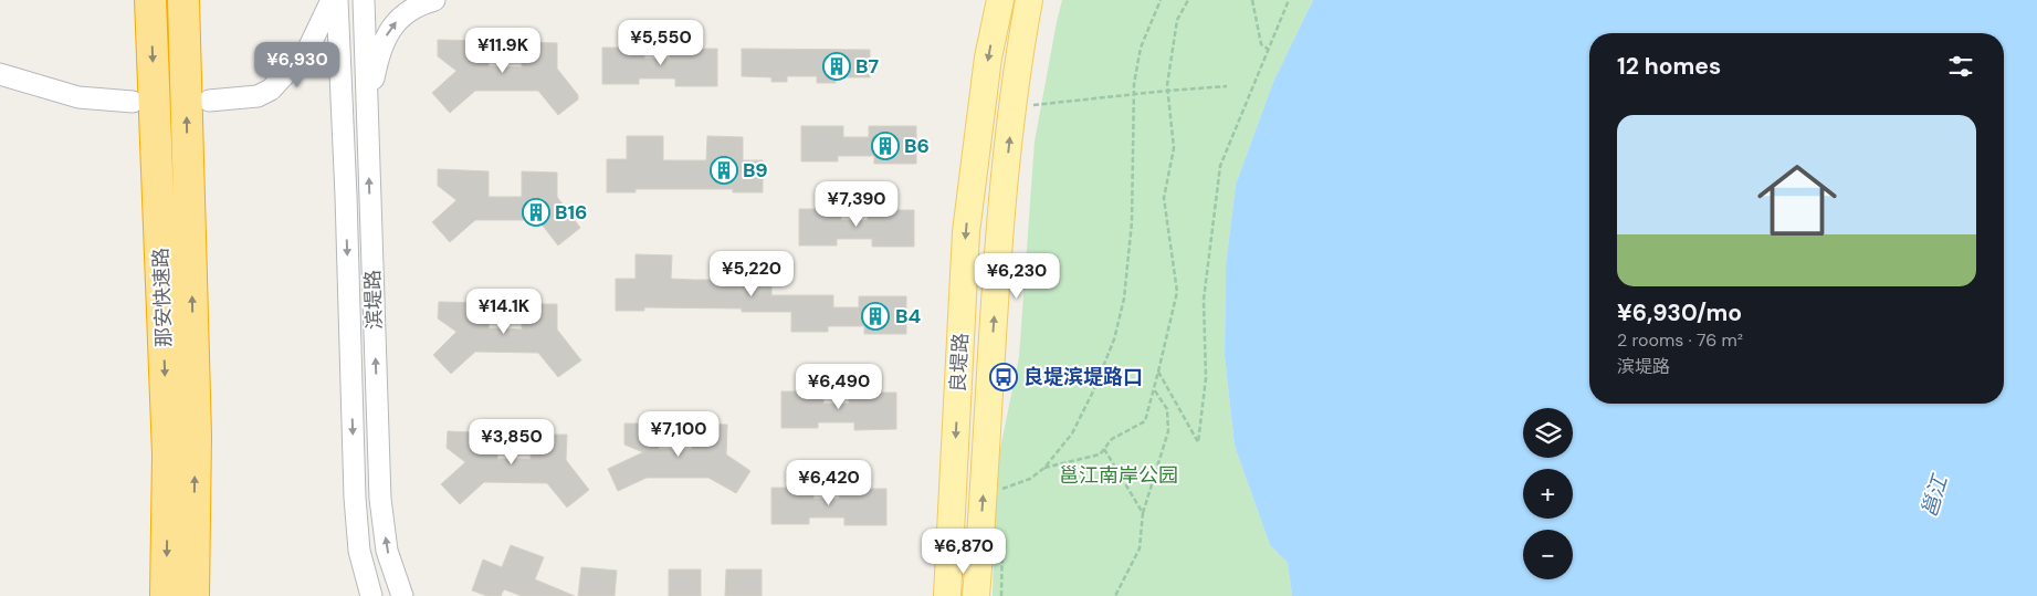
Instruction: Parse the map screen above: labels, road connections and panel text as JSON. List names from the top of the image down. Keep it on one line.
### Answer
{"streets":{"highway":["那安快速路"],"main road":["良堤路"],"street":["滨堤路"]},"water":["邕江"],"parks":["邕江南岸公园"],"places":{"building":["B7","B6","B9","B16","B4"],"bus stop":["良堤滨堤路口"]},"page":{"price":["¥5,550","¥11.9K","¥6,930","¥7,390","¥5,220","¥6,230","¥14.1K","¥6,490","¥7,100","¥3,850","¥6,420","¥6,870"],"heading":"12 homes","list":[{"name":"¥6,930/mo","note":"2 rooms · 76 m² · 滨堤路"}],"map_buttons":["+","−"]}}
